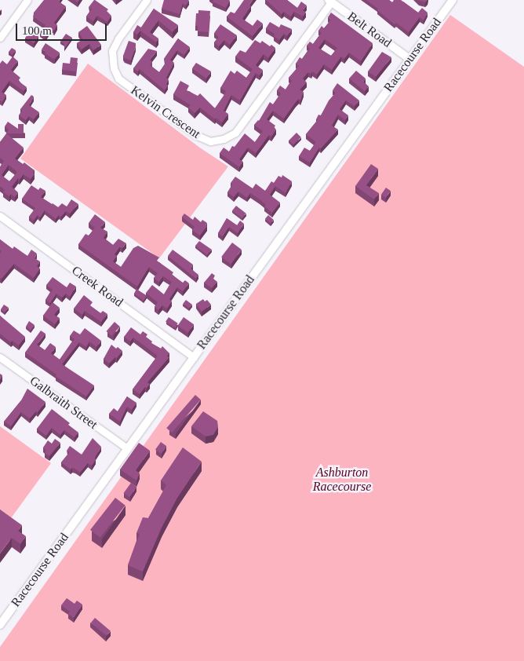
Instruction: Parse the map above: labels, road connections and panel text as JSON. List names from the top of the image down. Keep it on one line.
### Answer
{"streets":{"street":["Belt Road","Racecourse Road","Kelvin Crescent","Creek Road","Galbraith Street"]},"crossings":[["Belt Road","Racecourse Road"],["Belt Road","Kelvin Crescent"],["Racecourse Road","Creek Road"],["Racecourse Road","Galbraith Street"]],"parks":["Ashburton Racecourse"],"scale_bar":"100 m"}
